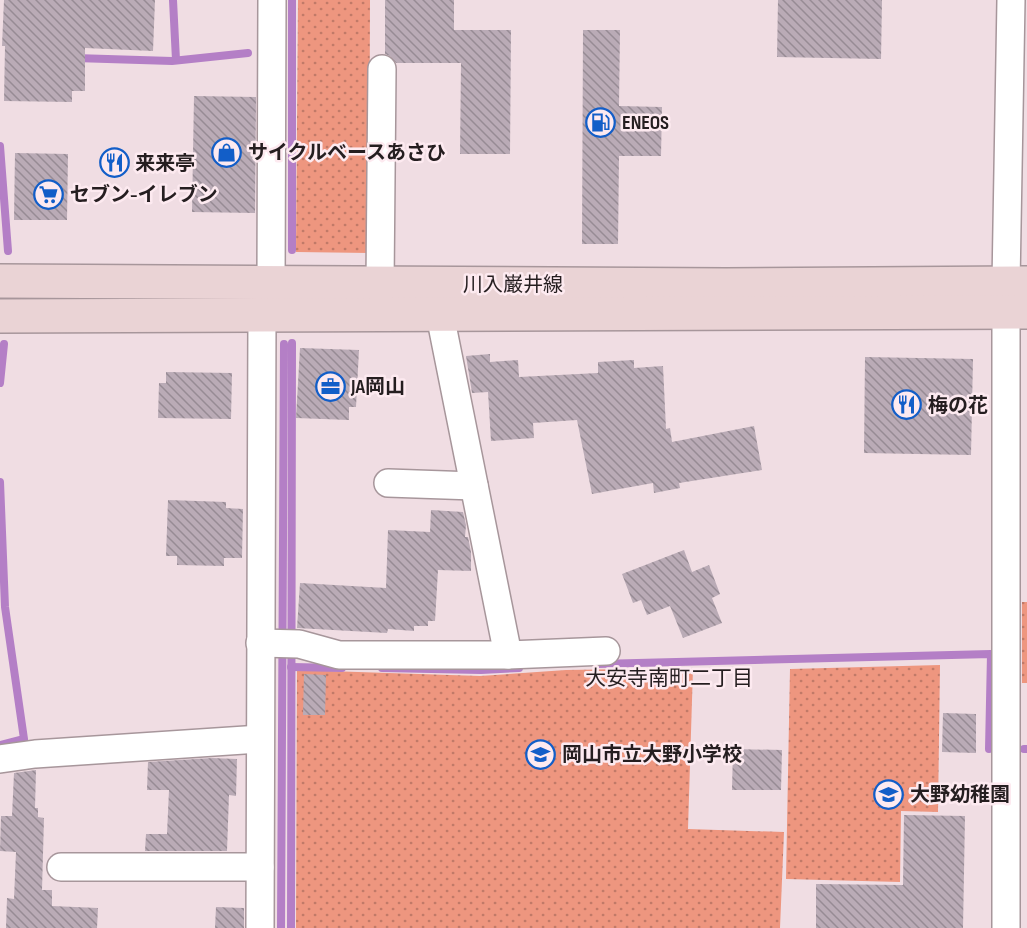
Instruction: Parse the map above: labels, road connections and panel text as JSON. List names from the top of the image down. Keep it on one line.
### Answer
{"streets":{"main road":["川入巌井線"]},"districts":["大安寺南町二丁目"],"places":{"fuel station":["ENEOS"],"shop":["サイクルベースあさひ"],"restaurant":["来来亭","梅の花"],"supermarket":["セブン-イレブン"],"office":["JA岡山"],"school or university":["岡山市立大野小学校","大野幼稚園"]}}
